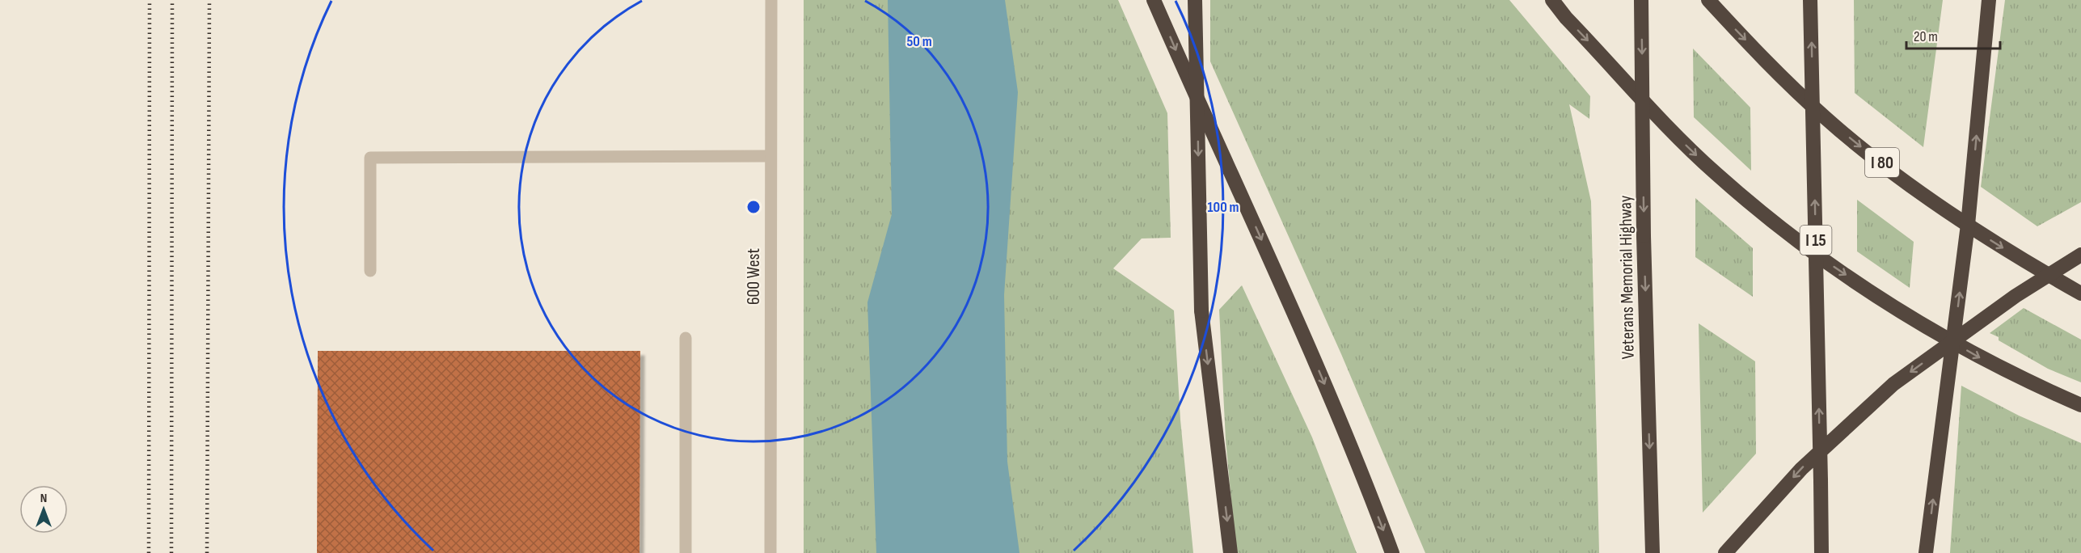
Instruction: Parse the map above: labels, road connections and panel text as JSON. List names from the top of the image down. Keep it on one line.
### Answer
{"streets":{"highway":["I 80","I 15","Veterans Memorial Highway"],"street":["600 West"]},"one_way":["Veterans Memorial Highway"],"scale_bar":"20 m","north":"top","rings":["50 m","100 m"]}
